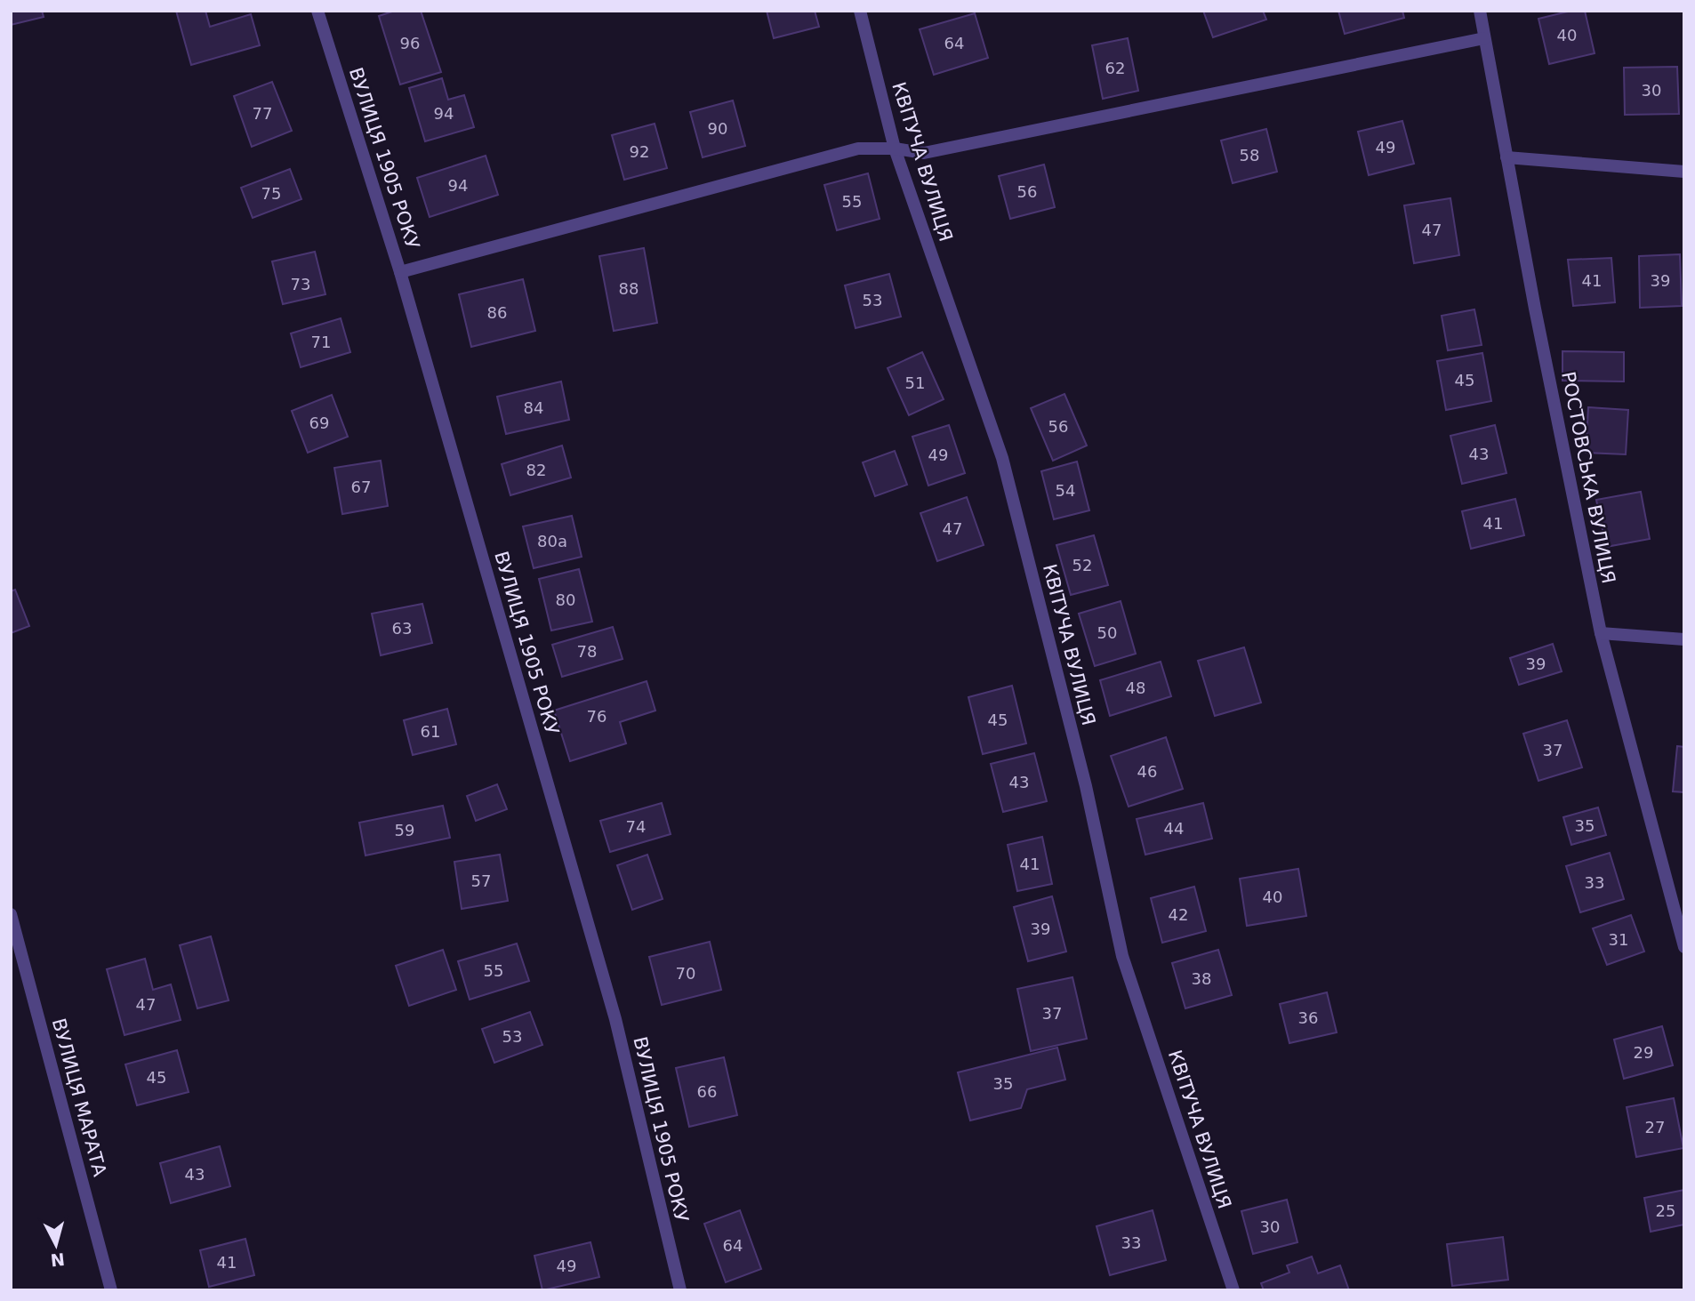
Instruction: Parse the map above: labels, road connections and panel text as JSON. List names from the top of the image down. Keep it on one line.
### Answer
{"streets":{"street":["ВУЛИЦЯ 1905 РОКУ","КВІТУЧА ВУЛИЦЯ","РОСТОВСЬКА ВУЛИЦЯ","ВУЛИЦЯ МАРАТА"]},"house_numbers":["40","96","64","62","30","77","94","90","49","92","58","94","56","75","55","47","41","39","73","88","53","86","71","45","51","84","69","56","43","49","82","67","54","41","47","80а","52","80","63","50","78","39","48","76","45","61","37","46","43","35","74","44","59","41","57","33","40","42","39","31","55","70","38","47","37","36","53","29","45","35","66","27","43","25","30","33","64","41","49"],"north":"bottom"}
